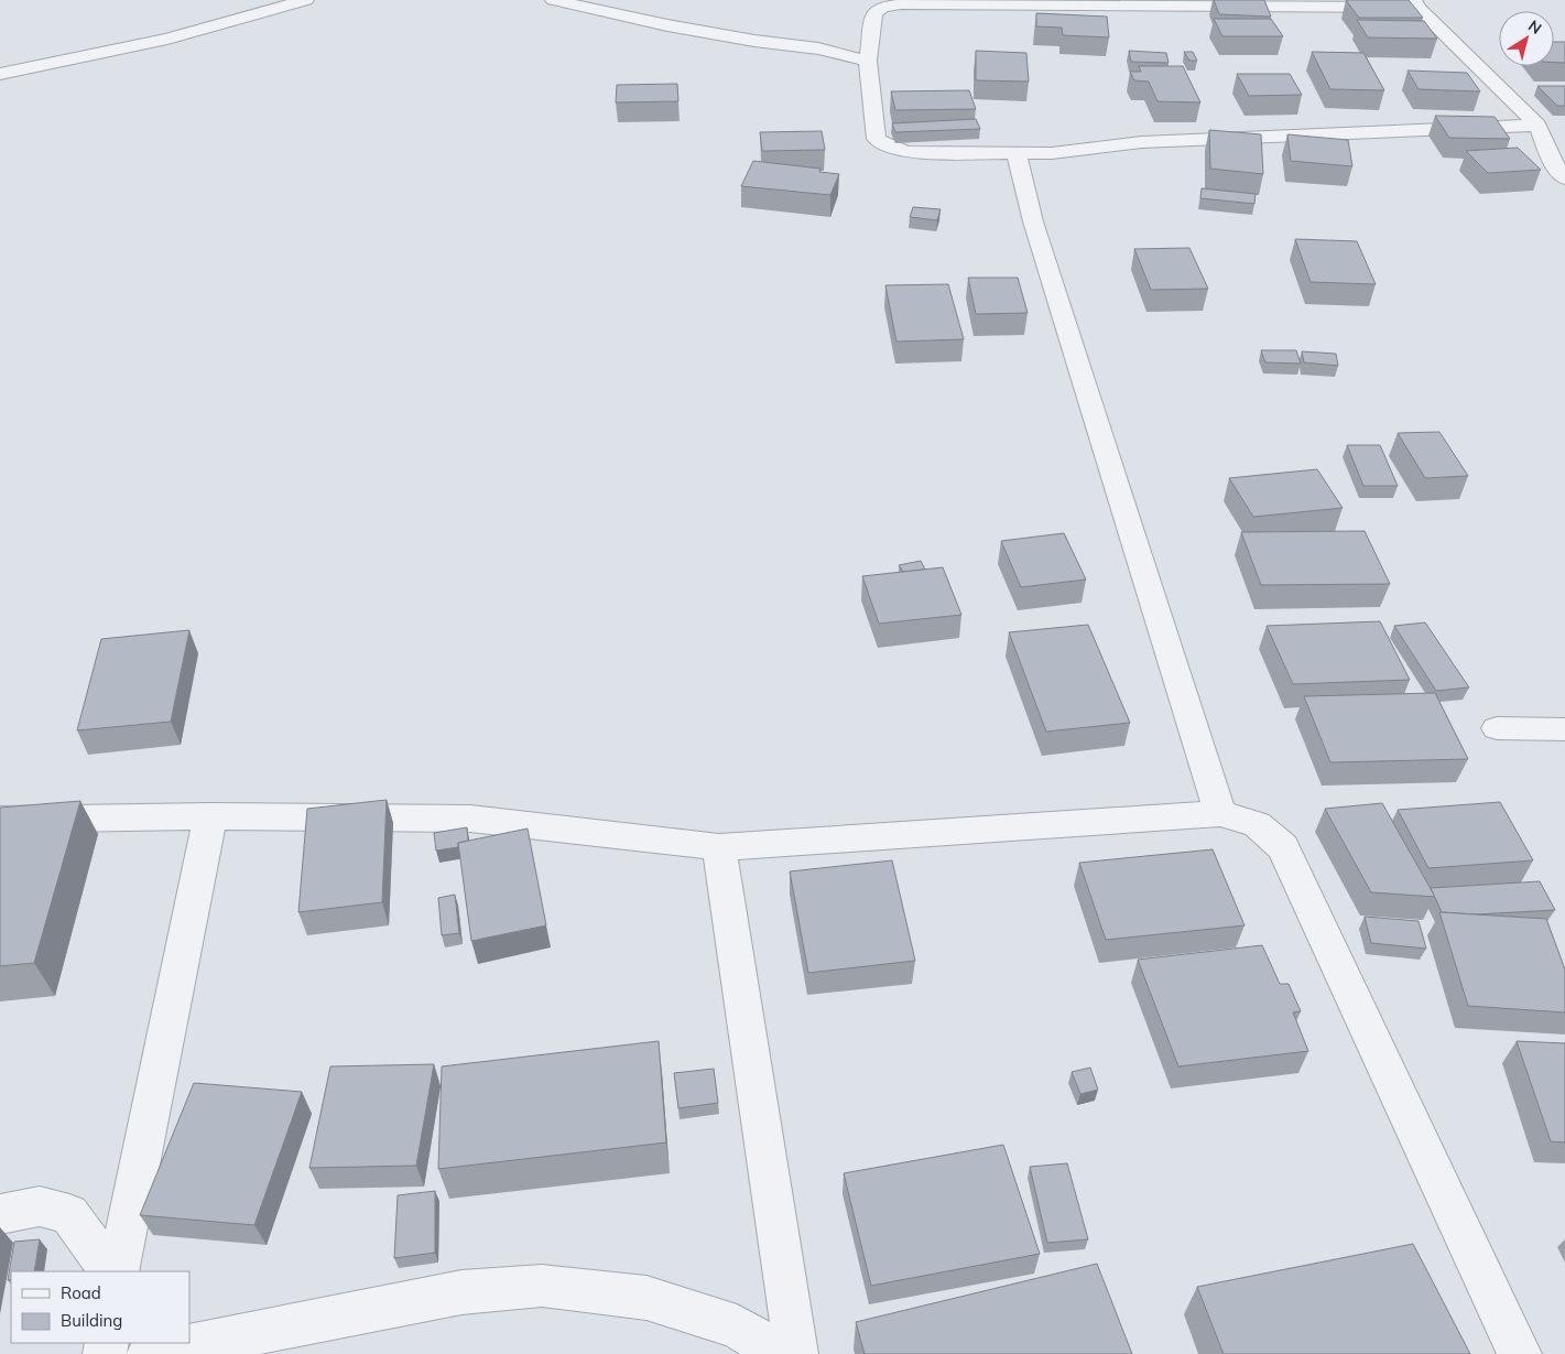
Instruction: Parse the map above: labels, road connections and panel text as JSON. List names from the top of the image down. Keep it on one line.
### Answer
{"legend":["Road","Building"],"north":"top right"}
